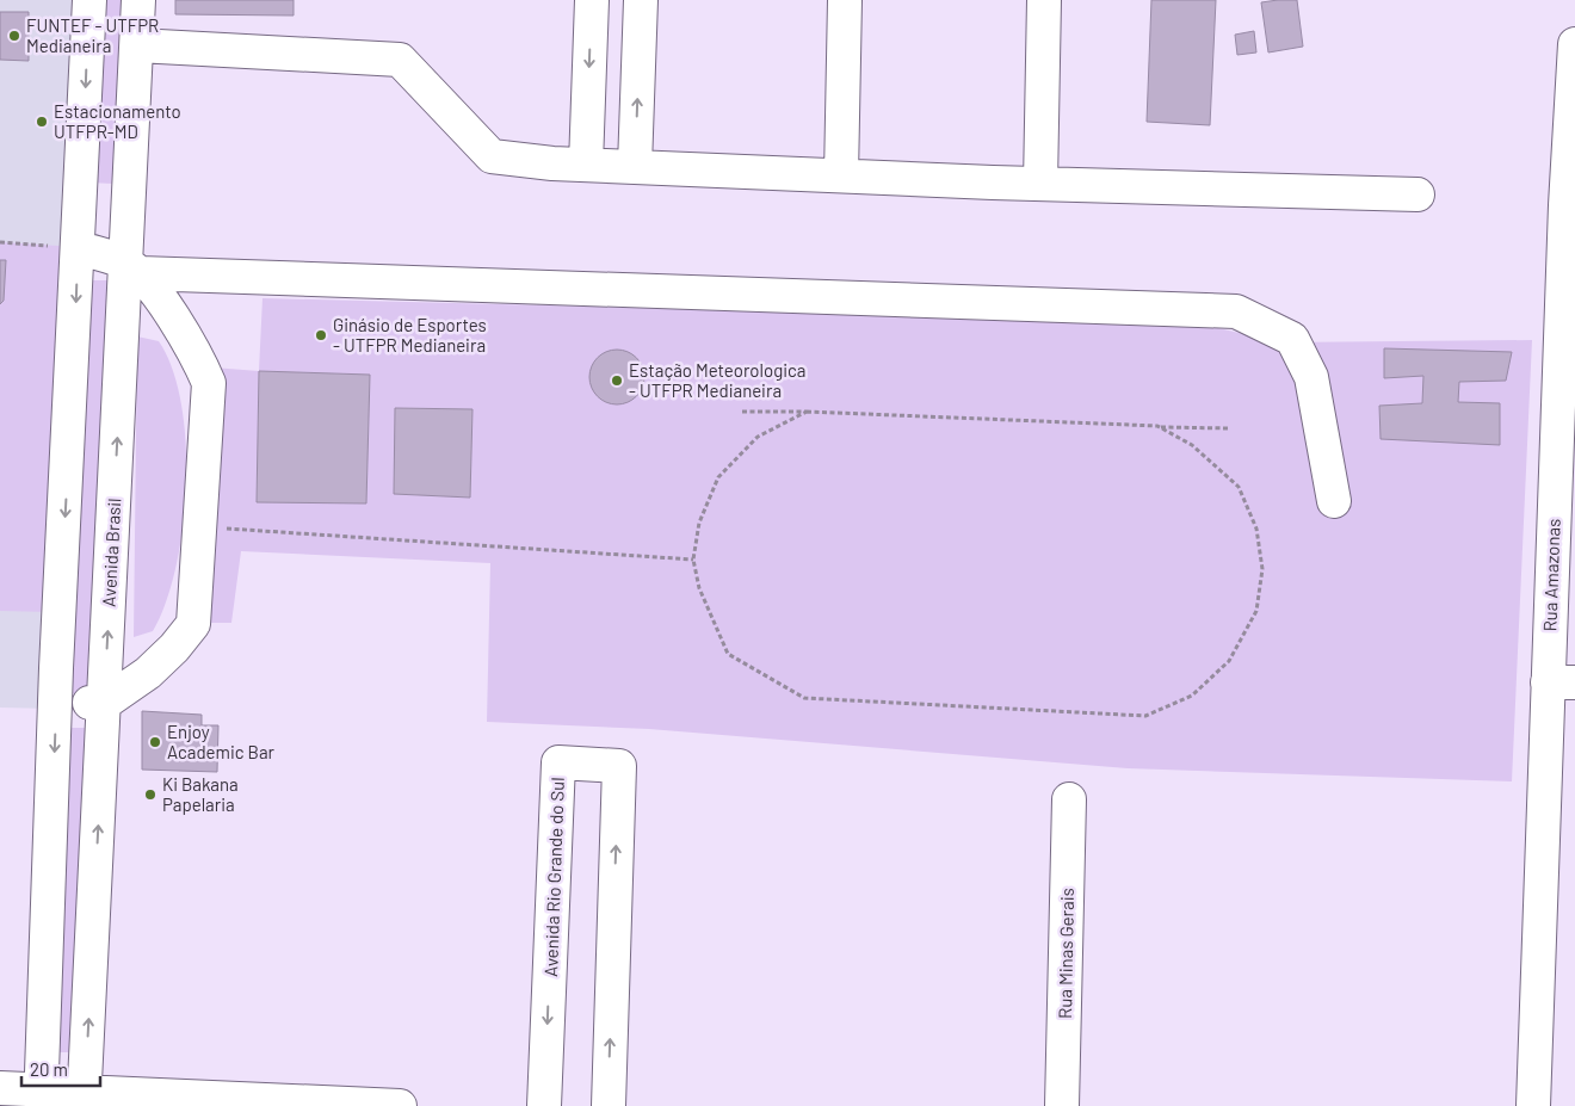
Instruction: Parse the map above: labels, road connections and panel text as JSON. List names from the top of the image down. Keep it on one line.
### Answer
{"streets":{"street":["Avenida Brasil","Rua Amazonas","Avenida Rio Grande do Sul","Rua Minas Gerais"]},"places":["FUNTEF - UTFPR Medianeira","Estacionamento UTFPR-MD","Ginásio de Esportes - UTFPR Medianeira","Estação Meteorologica - UTFPR Medianeira","Enjoy Academic Bar","Ki Bakana Papelaria"],"scale_bar":"20 m"}
